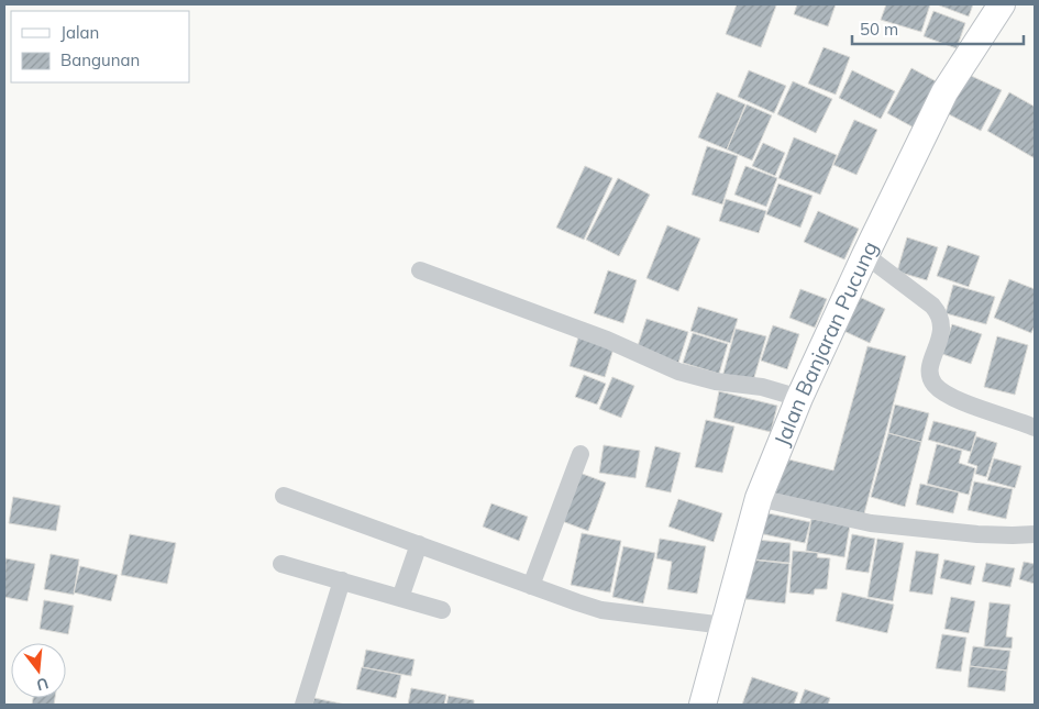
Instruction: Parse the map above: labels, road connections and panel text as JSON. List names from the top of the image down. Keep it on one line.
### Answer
{"streets":{"street":["Jalan Banjaran Pucung"]},"legend":["Jalan","Bangunan"],"scale_bar":"50 m","north":"bottom"}
